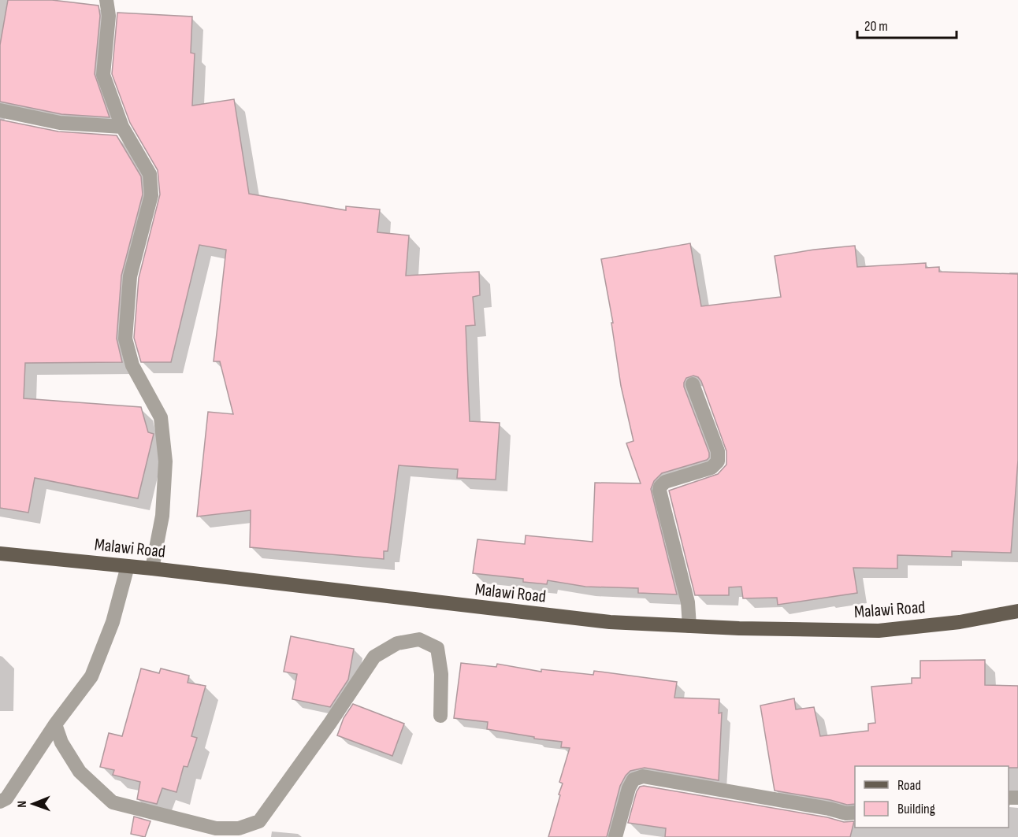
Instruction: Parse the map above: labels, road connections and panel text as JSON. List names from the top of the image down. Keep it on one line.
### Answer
{"streets":{"main road":["Malawi Road"]},"legend":["Road","Building"],"scale_bar":"20 m","north":"left"}
